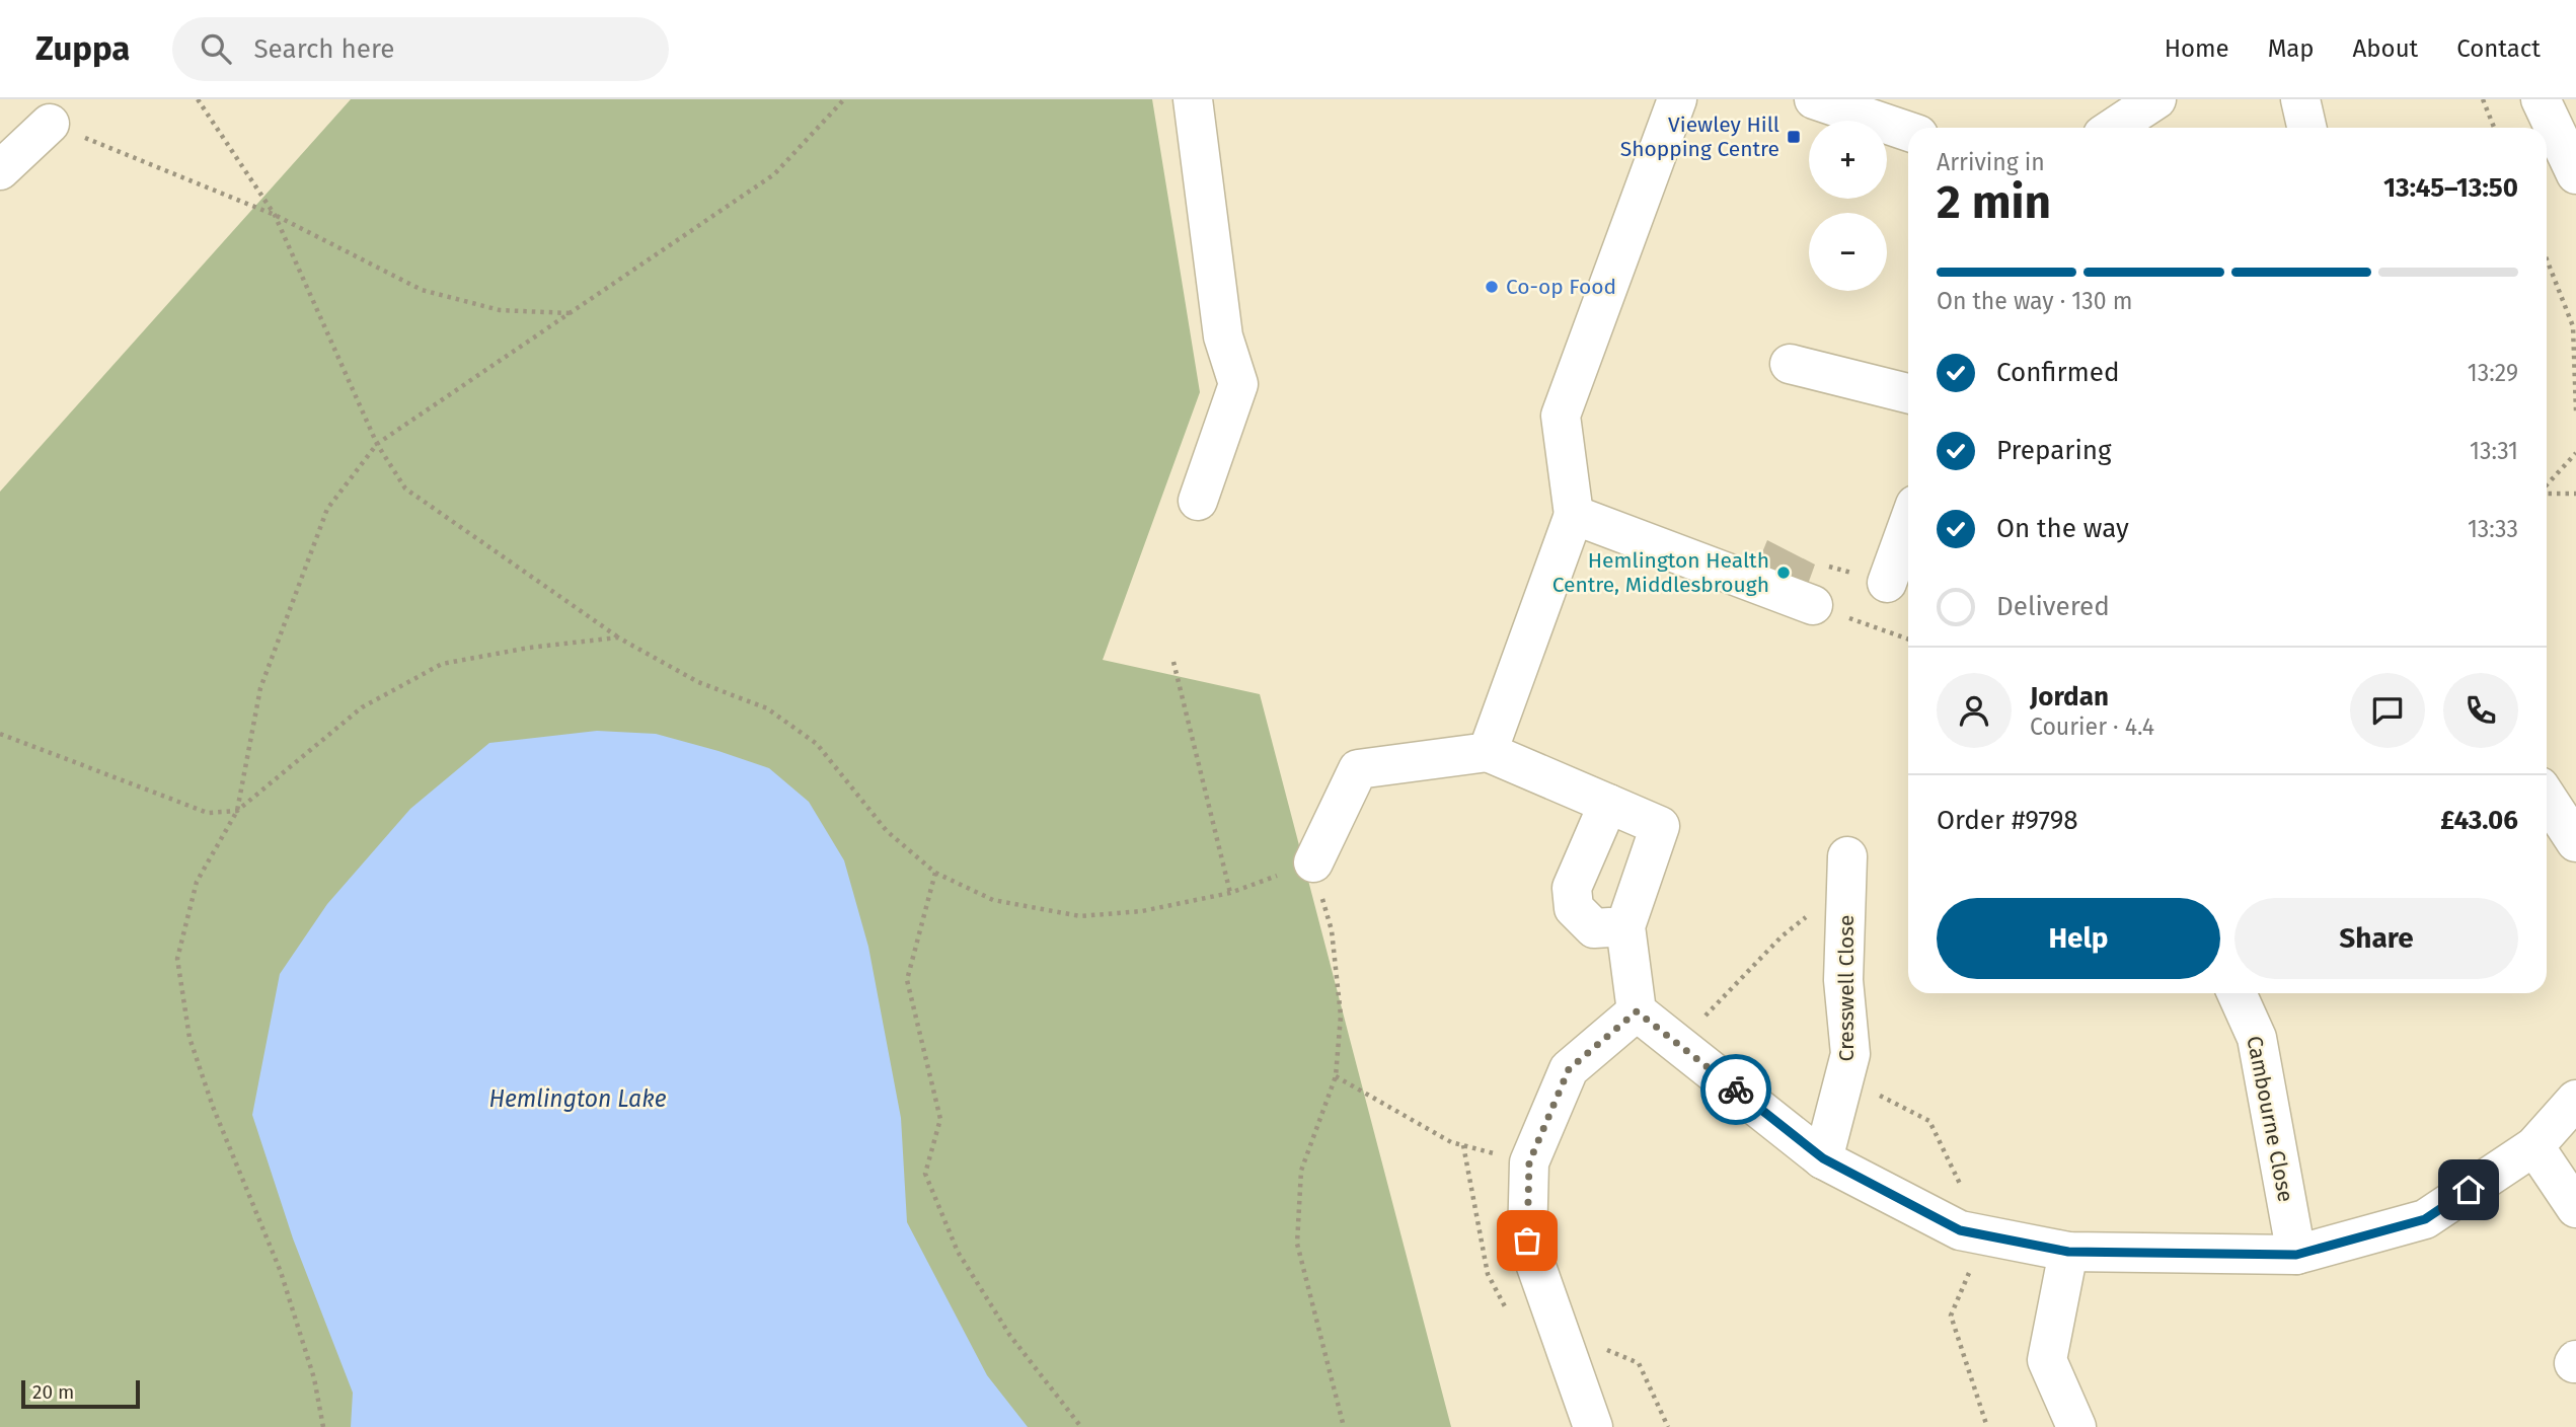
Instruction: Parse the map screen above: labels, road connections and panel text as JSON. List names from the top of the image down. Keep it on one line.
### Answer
{"streets":{"street":["Cresswell Close","Cambourne Close"]},"water":["Hemlington Lake"],"places":{"transit":["Viewley Hill Shopping Centre"],"other":["Co-op Food","Hemlington Health Centre, Middlesbrough"]},"scale_bar":"20 m","page":{"header":"Zuppa","search":"Search here","nav":["Home","Map","About","Contact"],"map_buttons":["+","−"],"heading":["2 min","Arriving in","13:45–13:50"],"panel":["Jordan","Courier · 4.4","Order #9798","£43.06"],"bar":"On the way · 130 m","list":[["Confirmed","13:29"],["Preparing","13:31"],["On the way","13:33"],"Delivered"],"buttons":["Help","Share"],"scale":"20 m"}}
